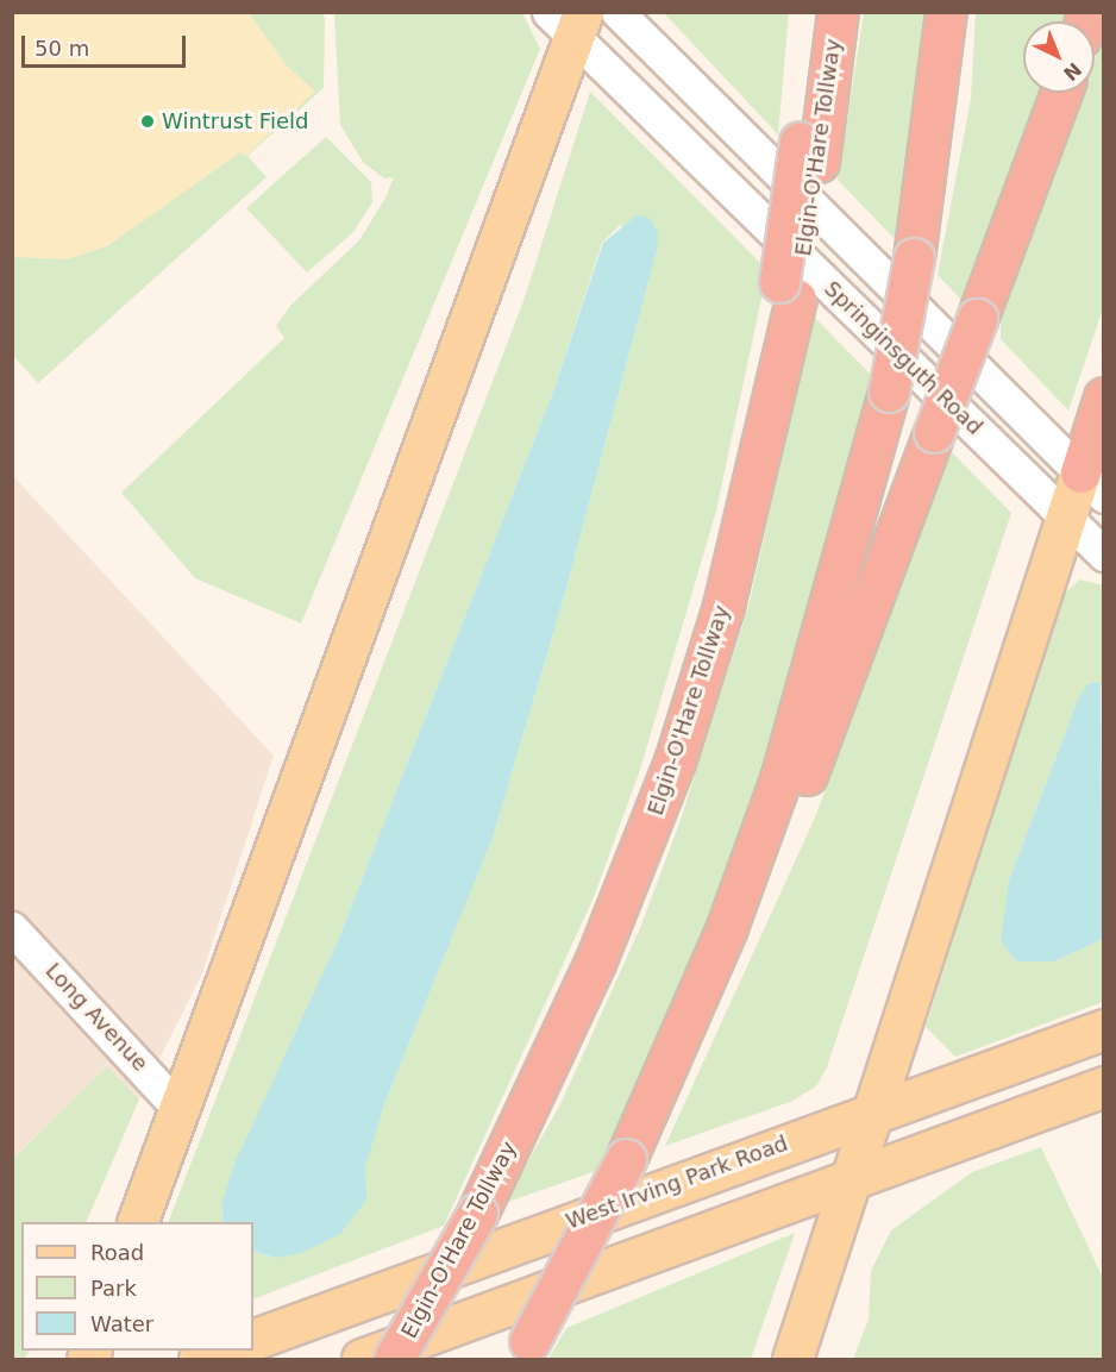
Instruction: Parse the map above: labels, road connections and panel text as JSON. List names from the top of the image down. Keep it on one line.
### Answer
{"streets":{"highway":["Elgin-O'Hare Tollway"],"main road":["West Irving Park Road"],"street":["Springinsguth Road","Long Avenue"]},"places":["Wintrust Field"],"legend":["Road","Park","Water"],"scale_bar":"50 m","north":"bottom right"}
